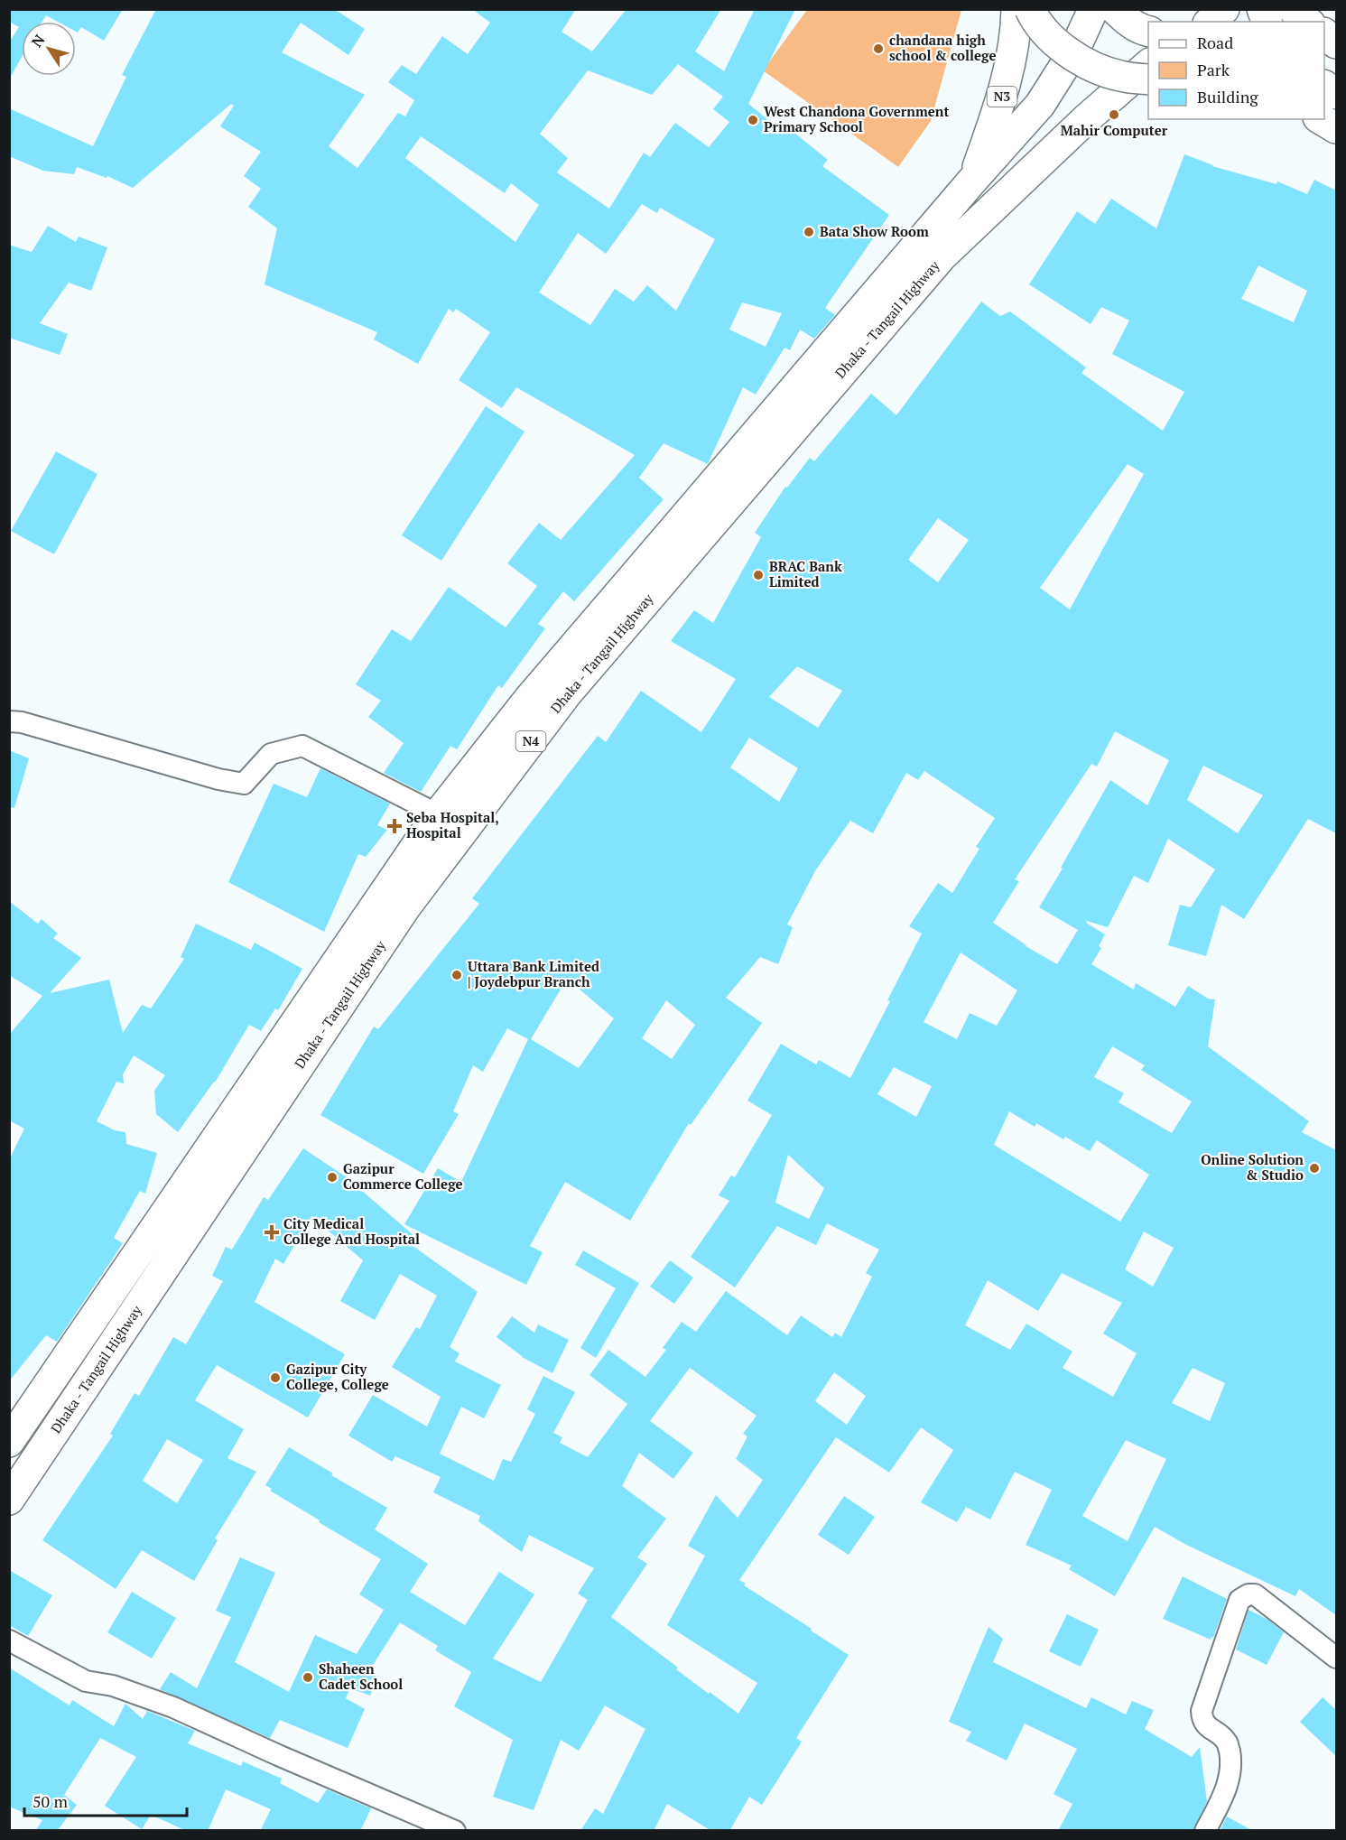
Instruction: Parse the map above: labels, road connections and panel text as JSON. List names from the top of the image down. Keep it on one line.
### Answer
{"streets":{"highway":["N3","Dhaka - Tangail Highway","N4"]},"crossings":[["N3","Dhaka - Tangail Highway"]],"places":{"other":["chandana high school & college","Mahir Computer","West Chandona Government Primary School","Bata Show Room","BRAC Bank Limited","Uttara Bank Limited | Joydebpur Branch","Online Solution & Studio","Gazipur Commerce College","Gazipur City College, College","Shaheen Cadet School"],"health":["Seba Hospital, Hospital","City Medical College And Hospital"]},"legend":["Road","Park","Building"],"scale_bar":"50 m","north":"top left"}
